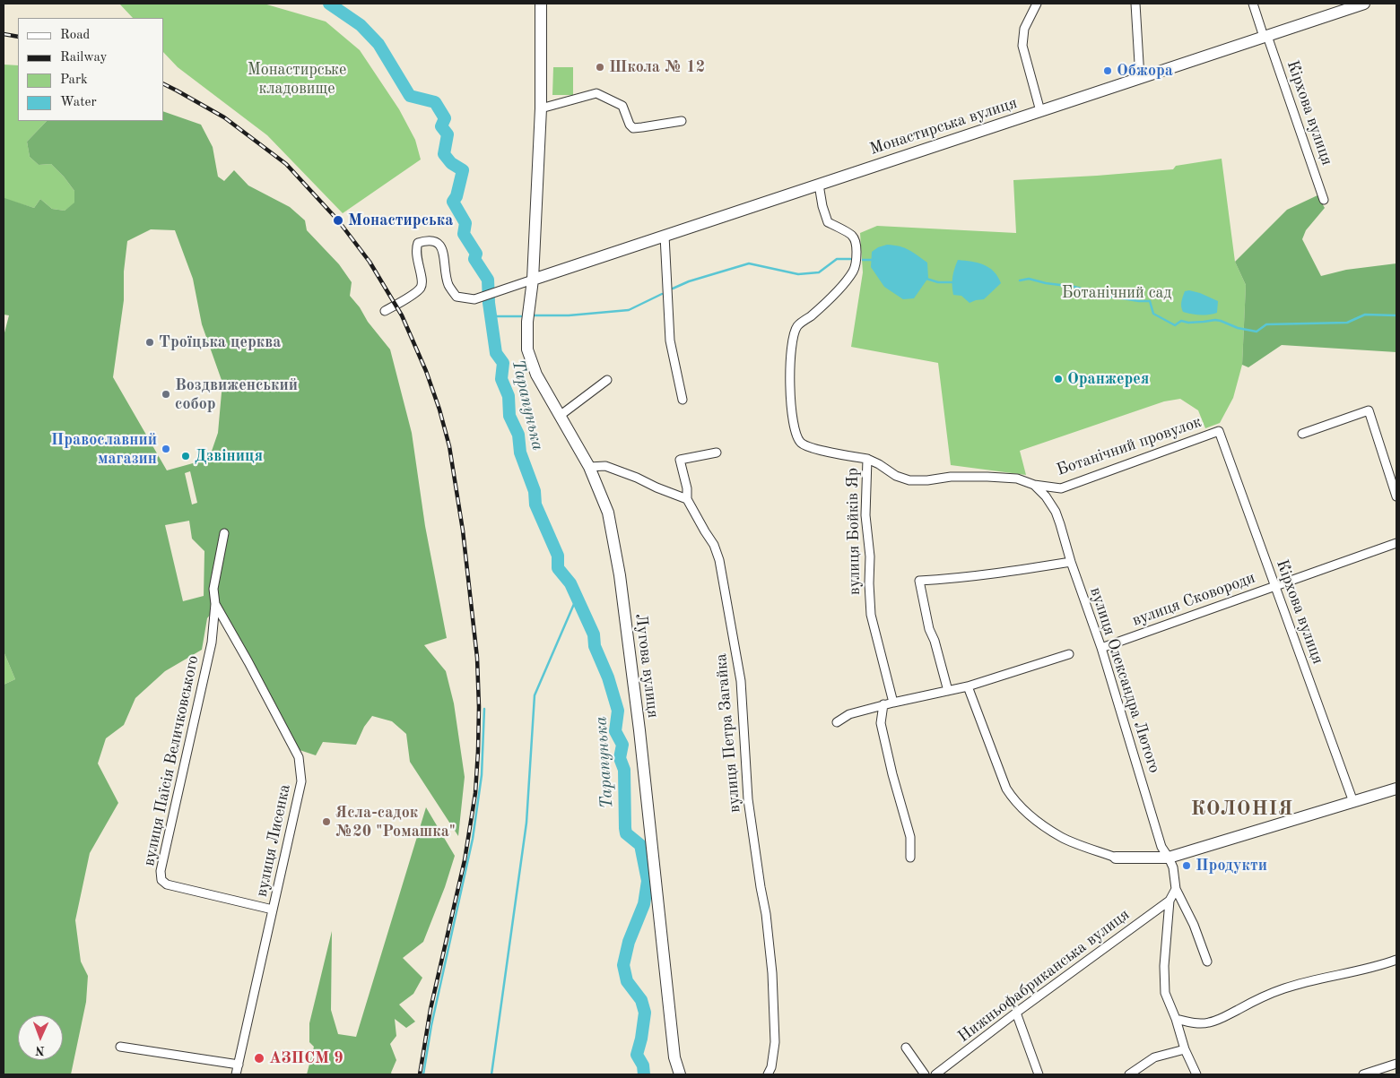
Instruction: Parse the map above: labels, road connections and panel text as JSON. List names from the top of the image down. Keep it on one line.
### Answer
{"streets":{"street":["Кірхова вулиця","Монастирська вулиця","Ботанічний провулок","вулиця Бойків Яр","вулиця Сковороди","Лугова вулиця","вулиця Олександра Лютого","вулиця Петра Загайка","вулиця Паїсія Величковського","вулиця Лисенка","Нижньофабриканська вулиця"]},"crossings":[["Кірхова вулиця","Монастирська вулиця"],["Кірхова вулиця","Ботанічний провулок"],["Кірхова вулиця","вулиця Сковороди"],["Монастирська вулиця","вулиця Бойків Яр"],["Монастирська вулиця","Лугова вулиця"],["Ботанічний провулок","вулиця Бойків Яр"],["Ботанічний провулок","вулиця Олександра Лютого"],["вулиця Сковороди","вулиця Олександра Лютого"],["вулиця Паїсія Величковського","вулиця Лисенка"]],"districts":["КОЛОНІЯ"],"water":["Тарапунька"],"parks":["Монастирське кладовище","Ботанічний сад"],"places":["Школа № 12","Обжора","Монастирська","Троїцька церква","Оранжерея","Воздвиженський собор","Православний магазин","Дзвіниця","Ясла-садок №20 \"Ромашка\"","Продукти","АЗПСМ 9"],"legend":["Road","Railway","Park","Water"],"north":"bottom"}
